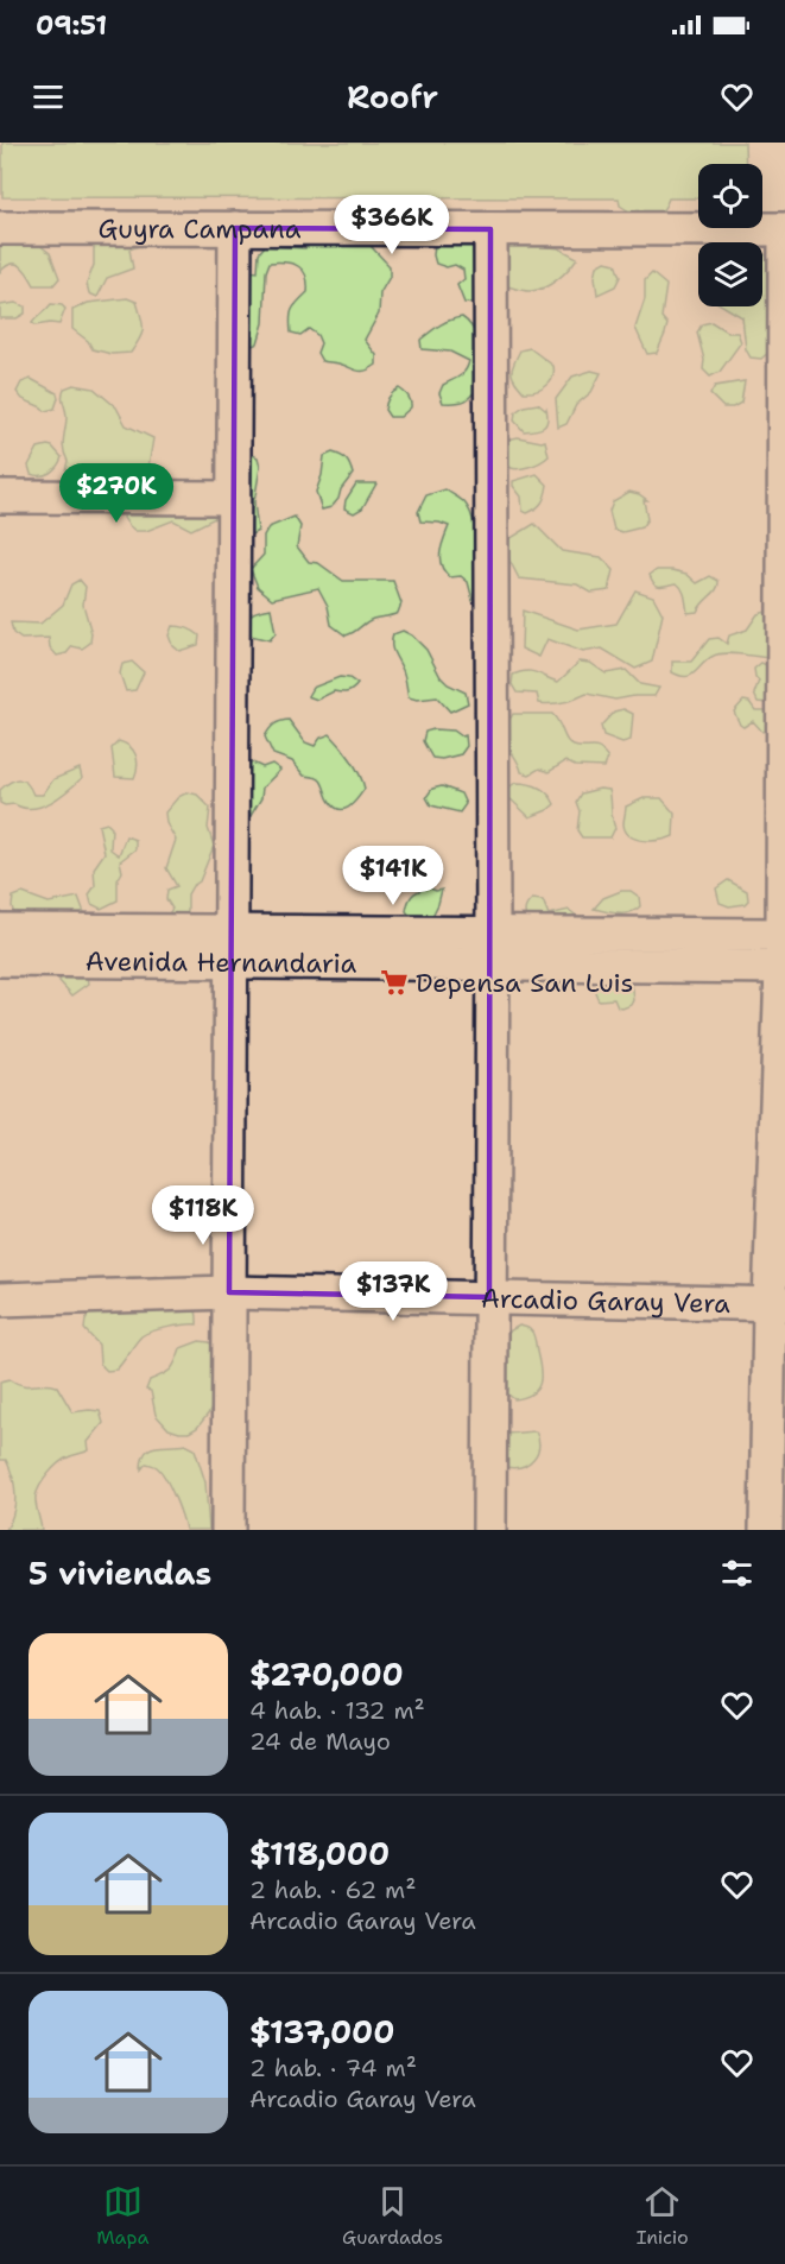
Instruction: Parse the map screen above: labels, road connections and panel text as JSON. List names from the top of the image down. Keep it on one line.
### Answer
{"streets":{"street":["Guyra Campana","Avenida Hernandaria","Arcadio Garay Vera"]},"places":{"supermarket":["Depensa San Luis"]},"page":{"status":"09:51","header":"Roofr","price":["$366K","$270K","$141K","$118K","$137K"],"heading":"5 viviendas","list":[{"name":"$270,000","note":"4 hab. · 132 m² · 24 de Mayo"},{"name":"$118,000","note":"2 hab. · 62 m² · Arcadio Garay Vera"},{"name":"$137,000","note":"2 hab. · 74 m² · Arcadio Garay Vera"}],"tabs":["Mapa","Guardados","Inicio"]}}
